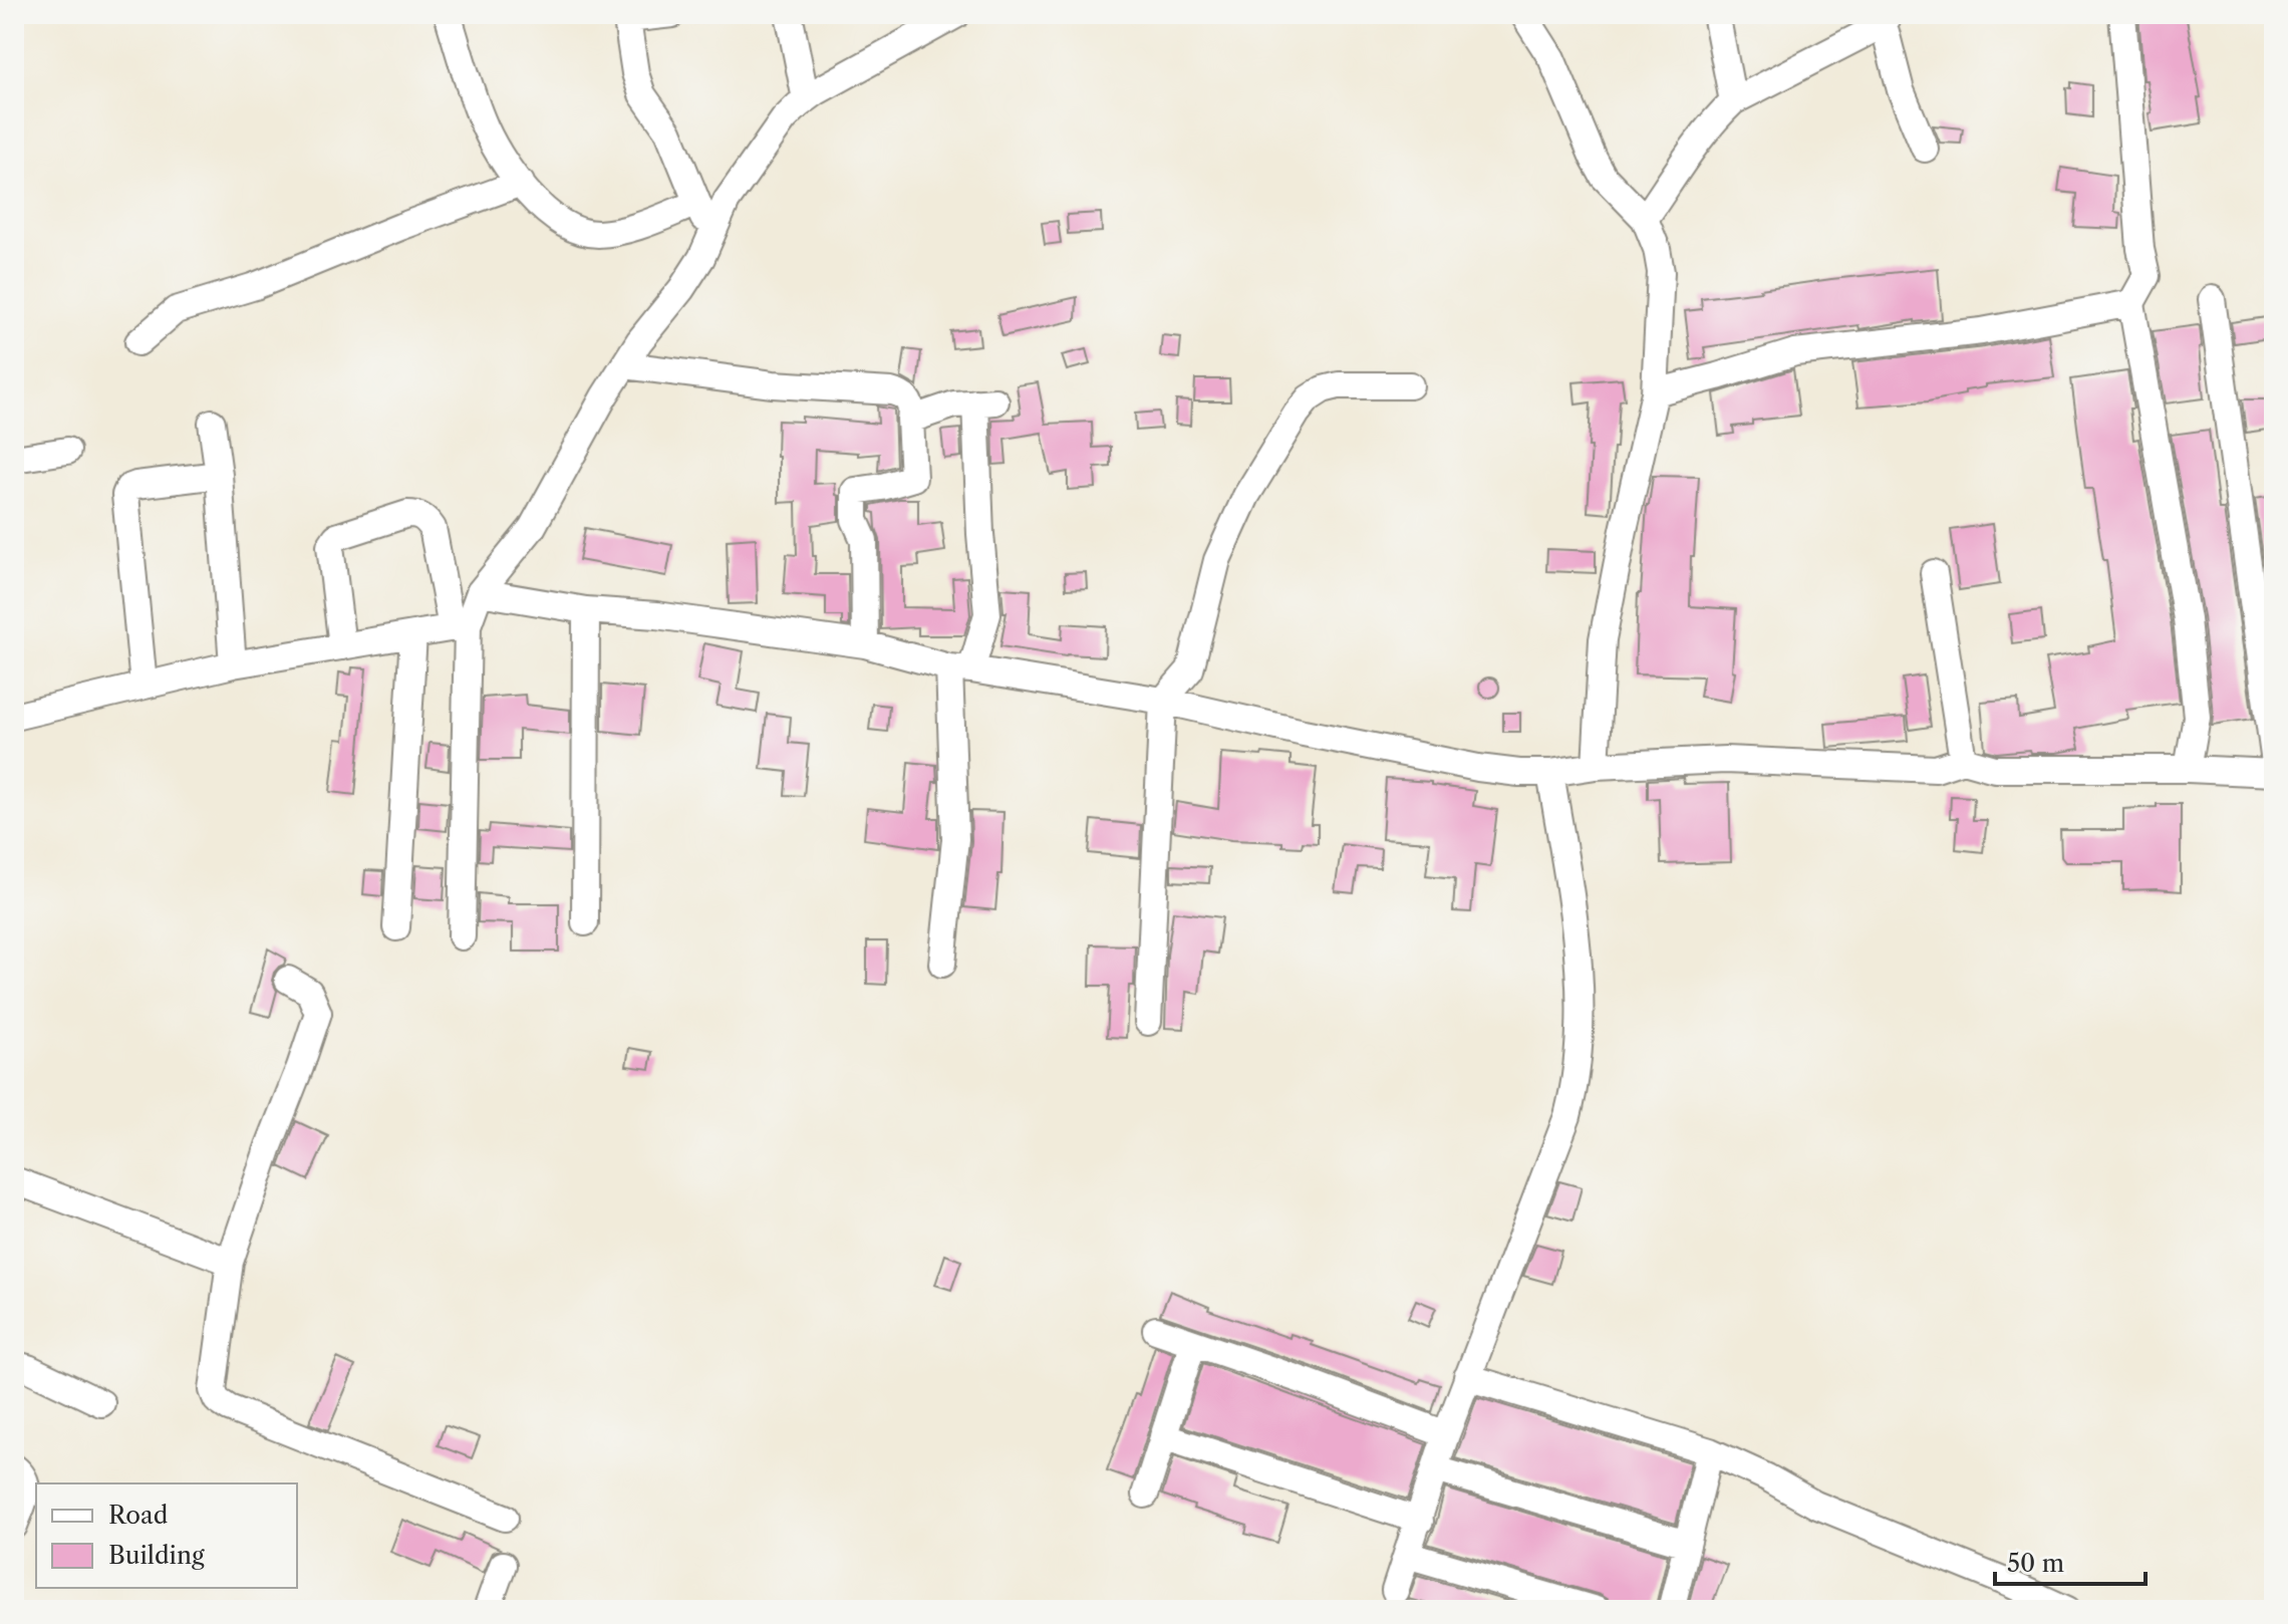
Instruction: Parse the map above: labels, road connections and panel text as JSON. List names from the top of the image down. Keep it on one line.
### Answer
{"legend":["Road","Building"],"scale_bar":"50 m"}
